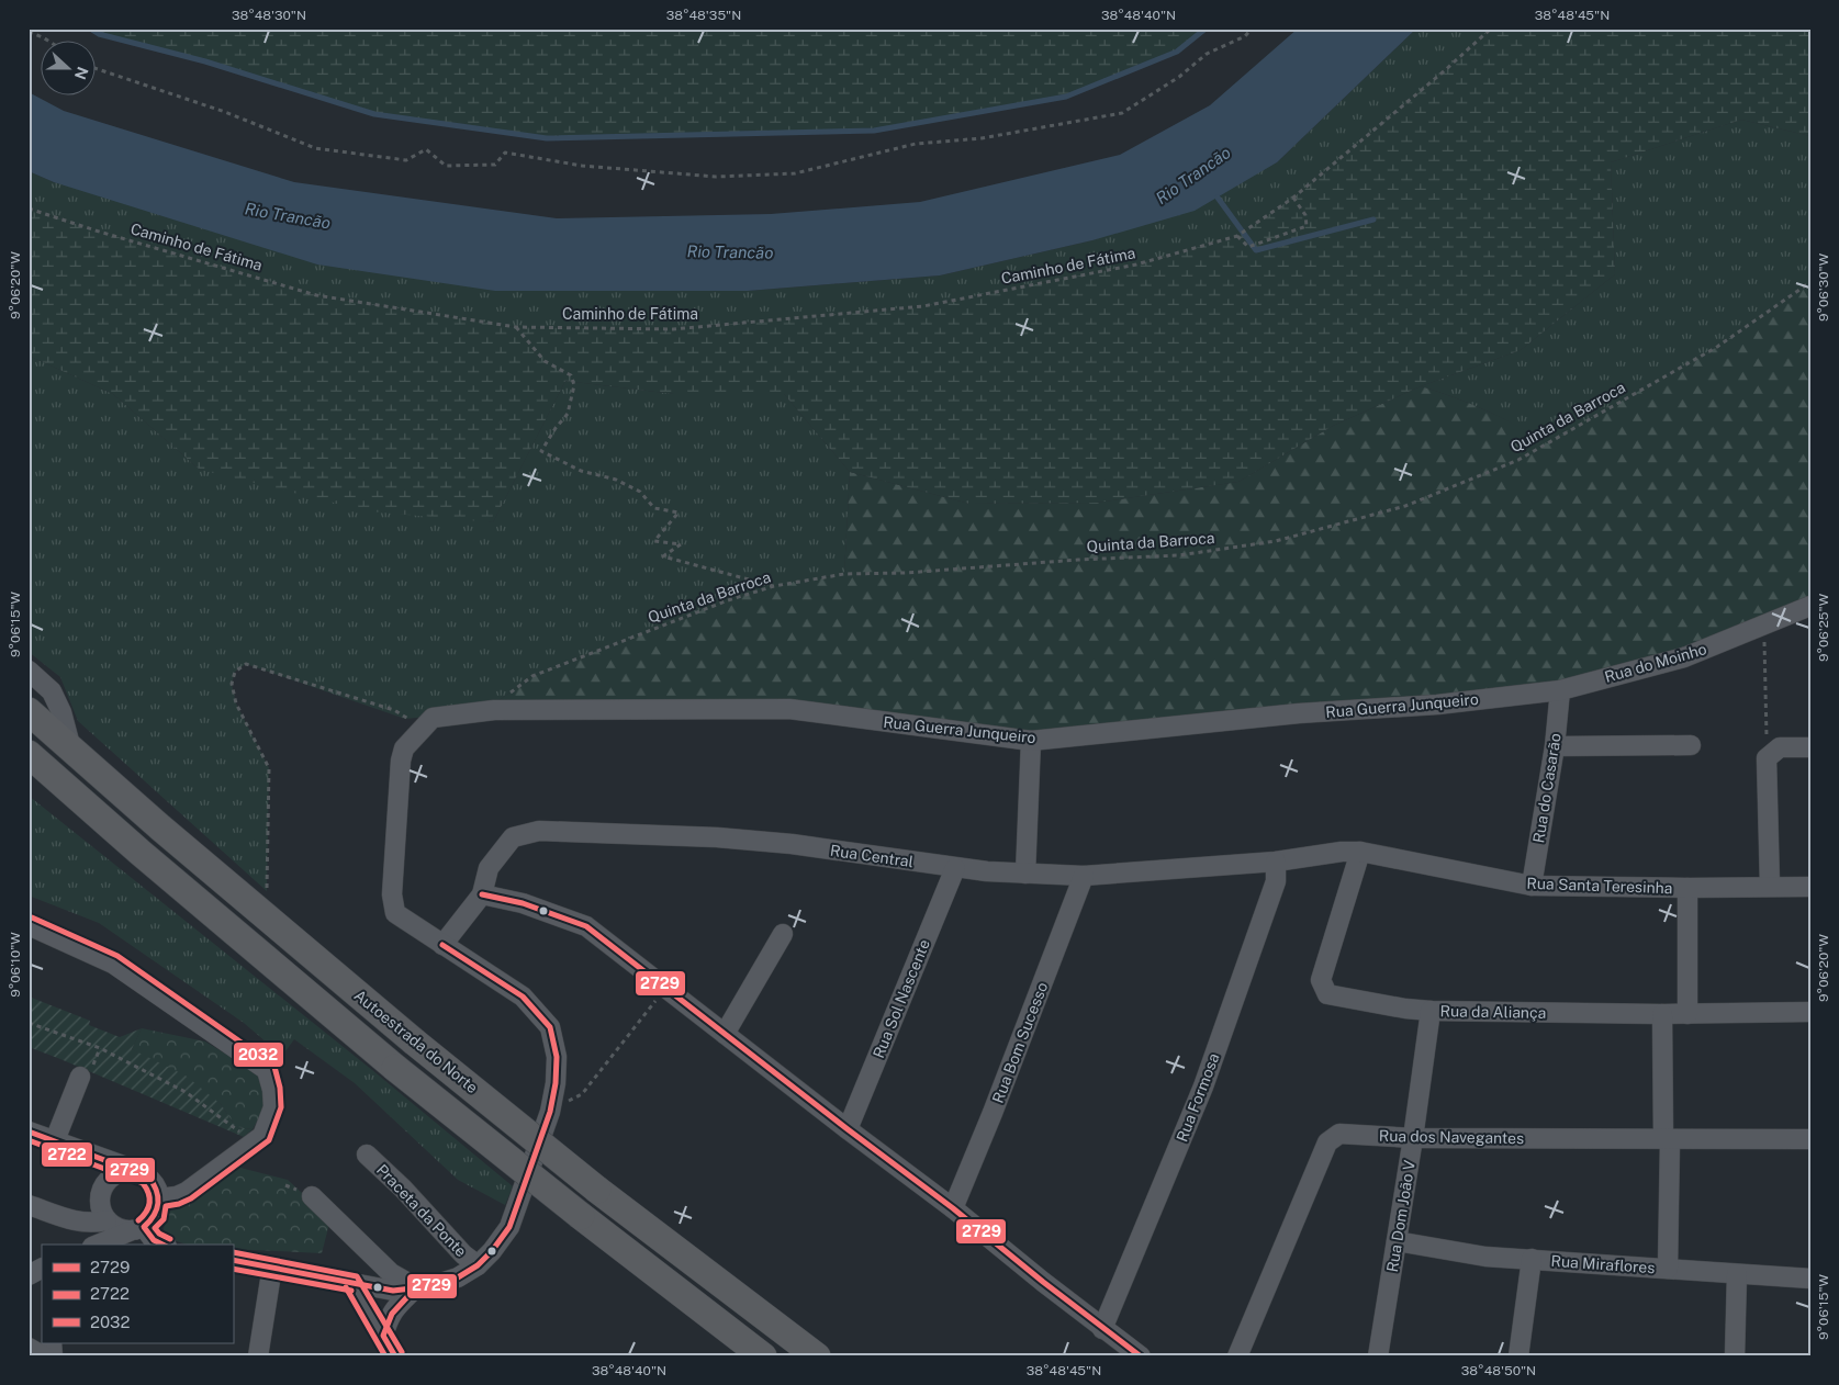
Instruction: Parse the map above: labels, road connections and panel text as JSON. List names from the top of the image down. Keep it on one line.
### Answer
{"streets":{"highway":["Autoestrada do Norte"],"street":["Rua do Moinho","Rua Guerra Junqueiro","Rua do Casarão","Rua Central","Rua Santa Teresinha","Rua Sol Nascente","Rua da Aliança","Rua Bom Sucesso","Rua Formosa","Rua dos Navegantes","Praceta da Ponte","Rua Dom João V","Rua Miraflores"],"path":["Caminho de Fátima","Quinta da Barroca"]},"crossings":[["Quinta da Barroca","Rua Guerra Junqueiro"],["Rua do Moinho","Rua Guerra Junqueiro"],["Rua do Moinho","Rua do Casarão"],["Rua Guerra Junqueiro","Rua do Casarão"],["Rua Guerra Junqueiro","Rua Central"],["Rua do Casarão","Rua Santa Teresinha"],["Rua Central","Rua Santa Teresinha"],["Rua Central","Rua Sol Nascente"],["Rua Central","Rua da Aliança"],["Rua Central","Rua Bom Sucesso"],["Rua Central","Rua Formosa"],["Rua Santa Teresinha","Rua da Aliança"],["Rua da Aliança","Rua Dom João V"],["Rua dos Navegantes","Rua Dom João V"],["Rua Dom João V","Rua Miraflores"]],"water":["Rio Trancão"],"lines":["transit line 2729","transit line 2032","transit line 2722"],"legend":["2729","2722","2032"],"north":"right","coordinates":["38°48'30\"N","38°48'35\"N","38°48'40\"N","38°48'45\"N","9°06'20\"W","9°06'30\"W","9°06'15\"W","9°06'25\"W","9°06'10\"W","38°48'50\"N"]}
